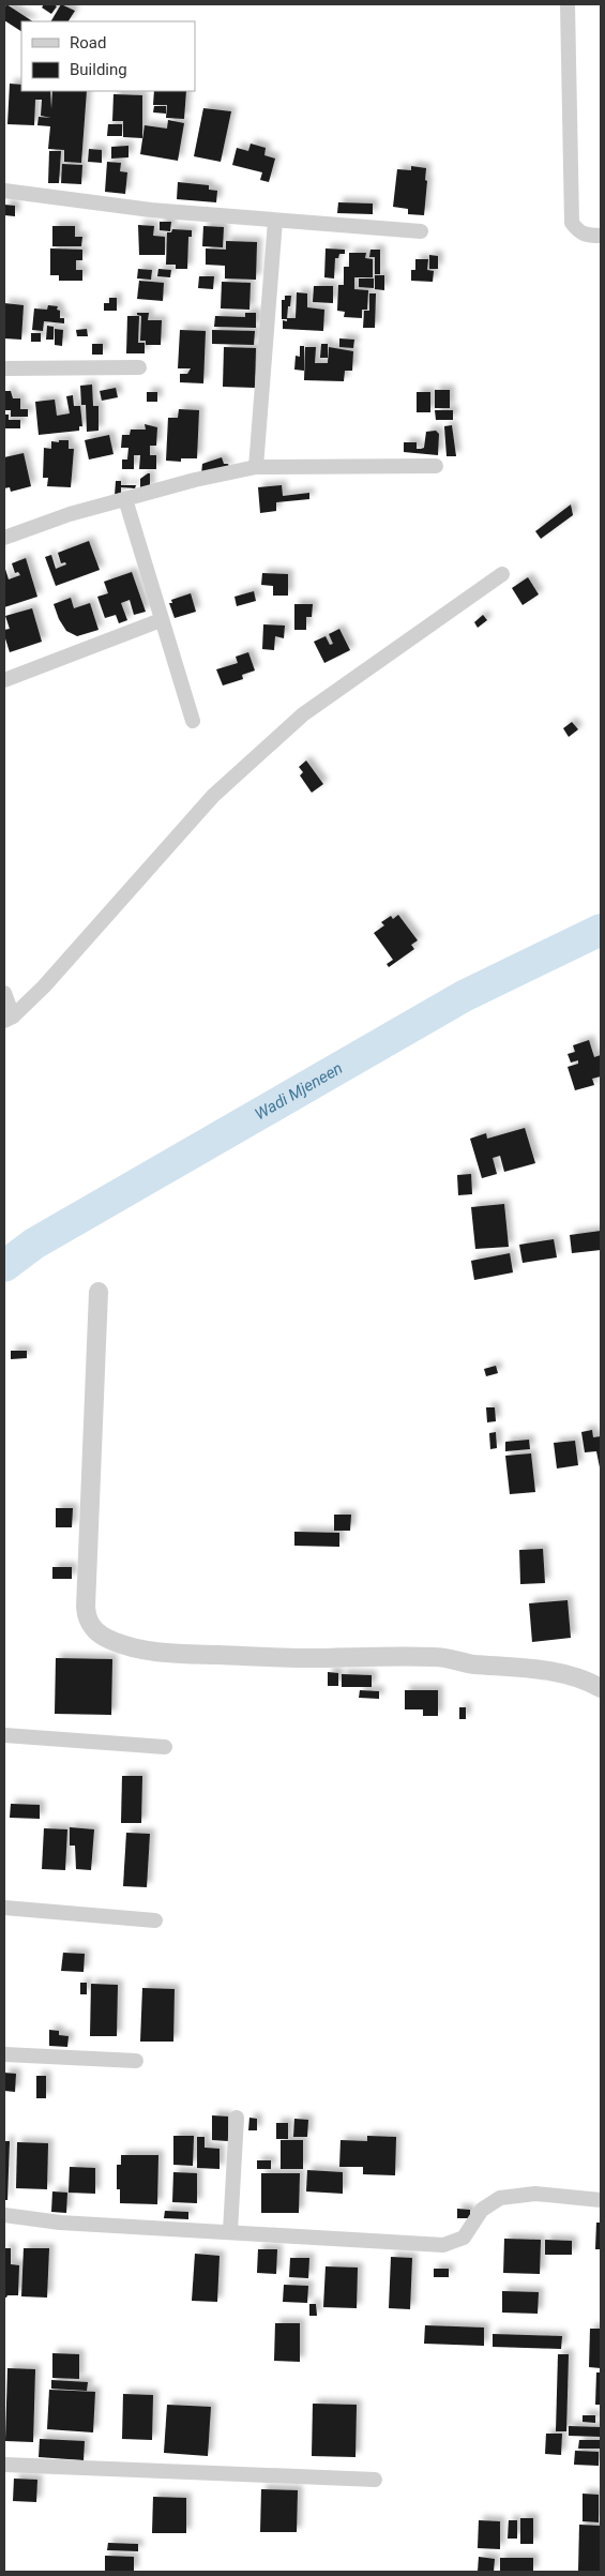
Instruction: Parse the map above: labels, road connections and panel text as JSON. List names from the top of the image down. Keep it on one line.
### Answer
{"water":["Wadi Mjeneen"],"legend":["Road","Building"]}
